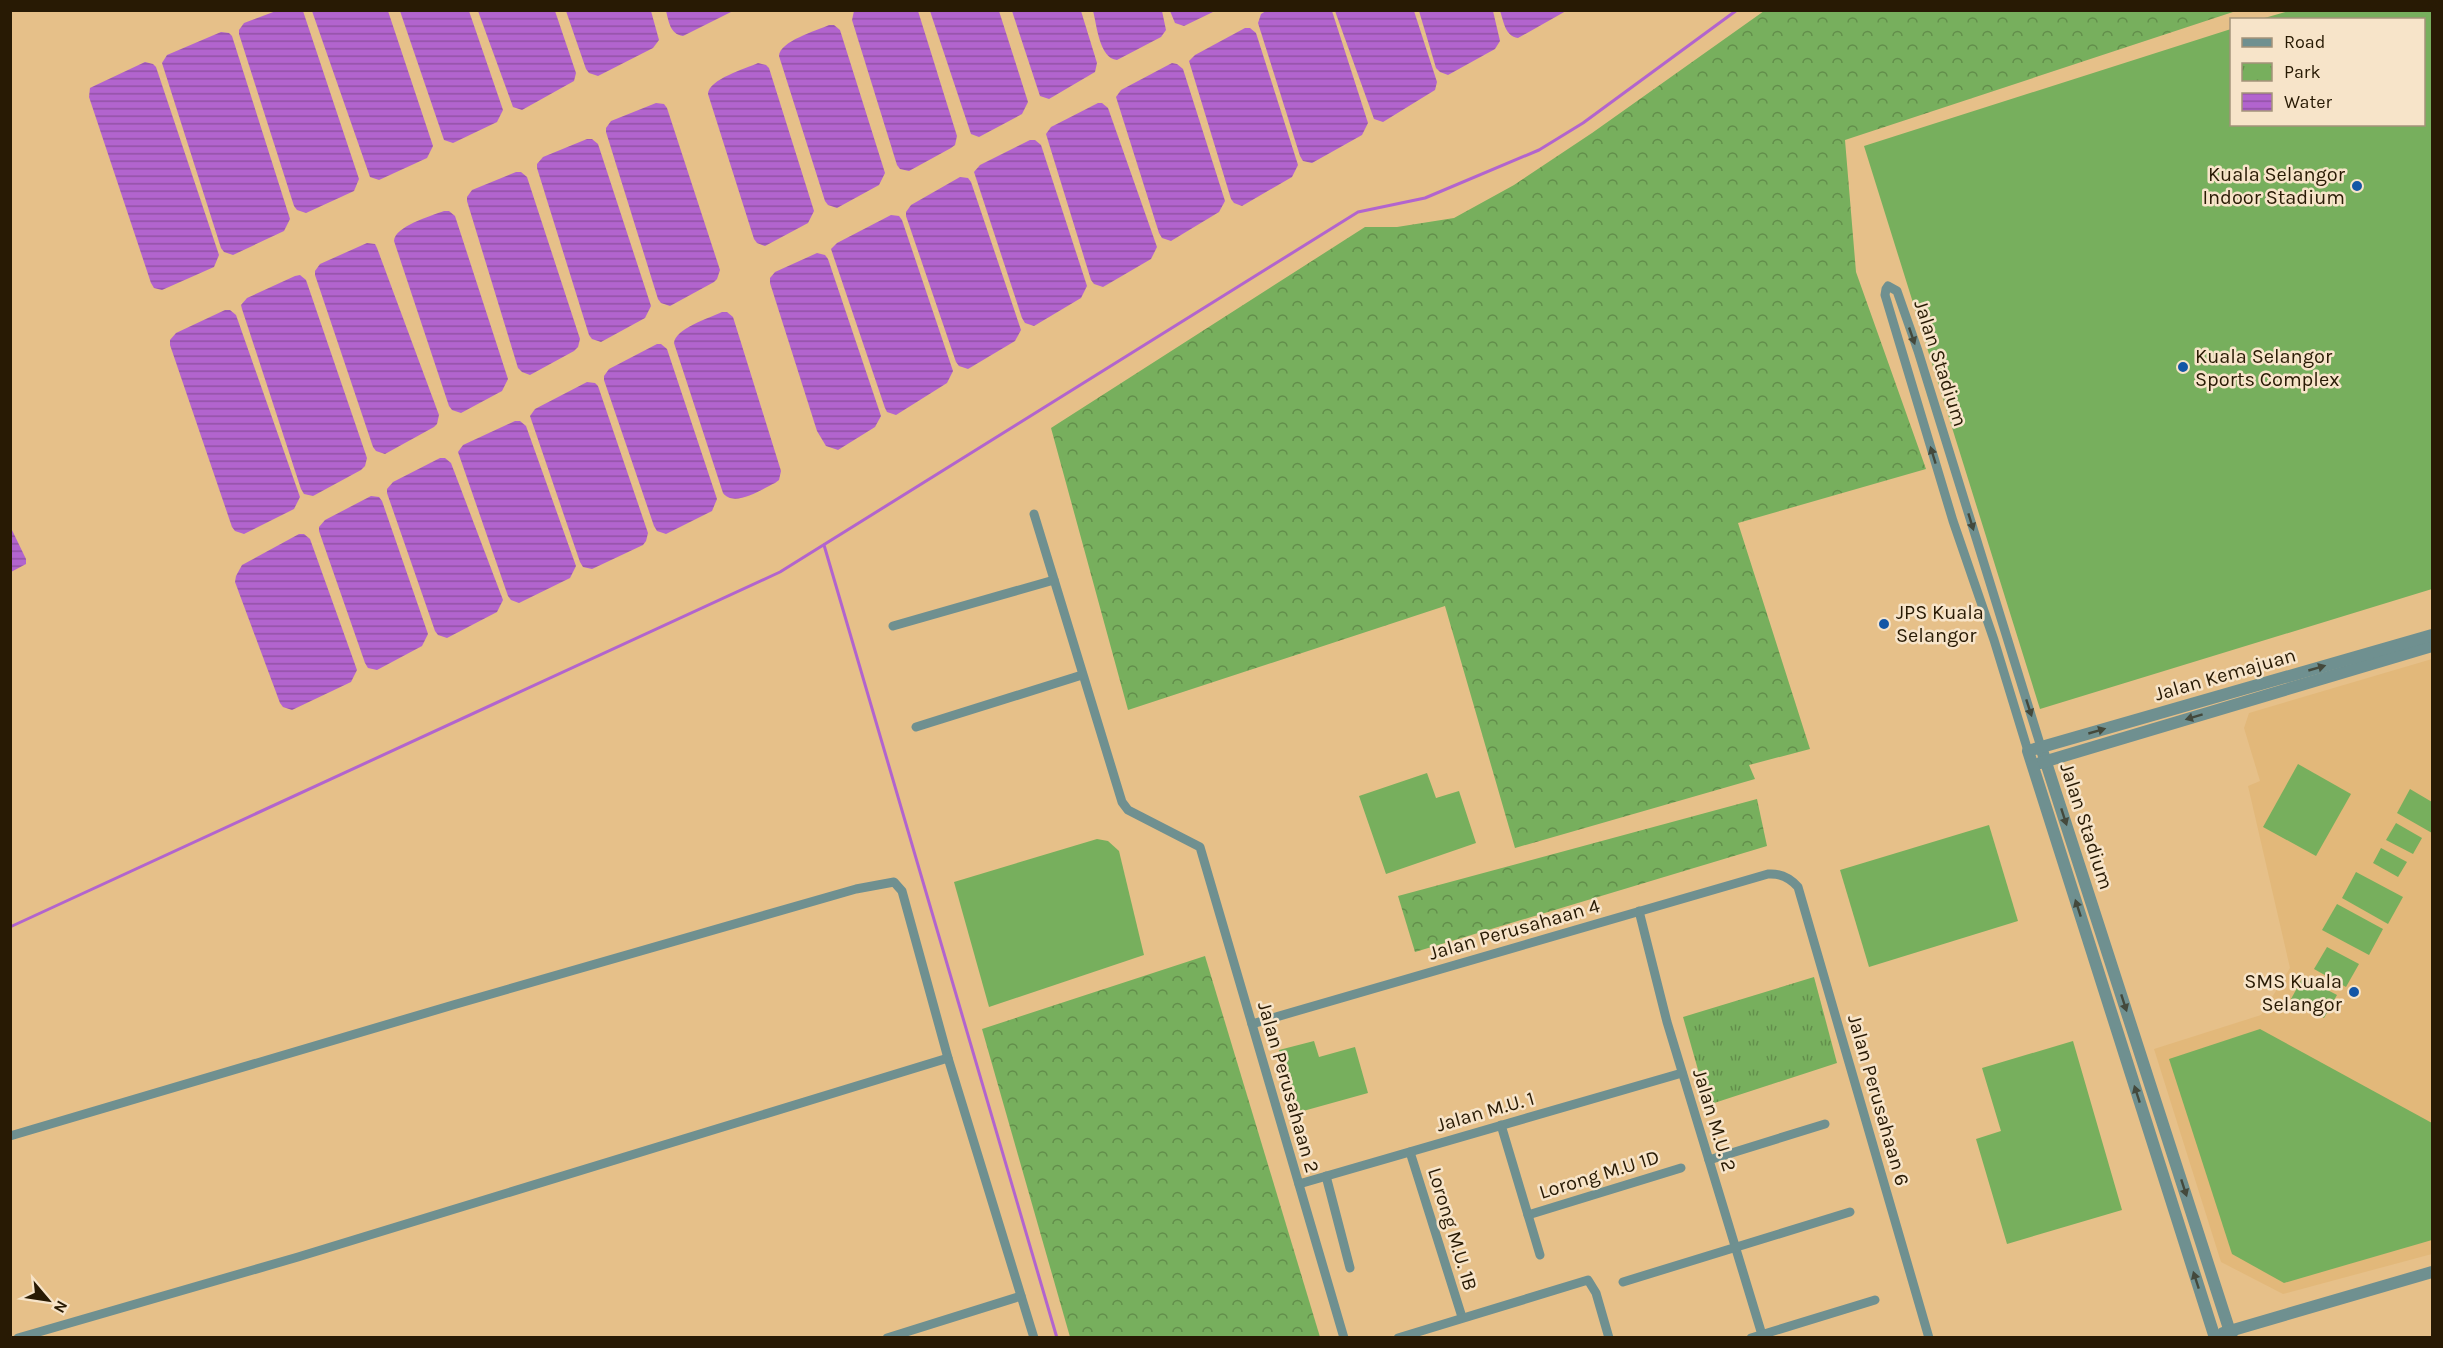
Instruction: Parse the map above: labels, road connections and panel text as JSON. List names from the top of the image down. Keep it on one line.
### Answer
{"streets":{"street":["Jalan Stadium","Jalan Kemajuan","Jalan Perusahaan 4","Jalan Perusahaan 2","Jalan Perusahaan 6","Jalan M.U. 1","Jalan M.U. 2","Lorong M.U 1D","Lorong M.U. 1B"]},"crossings":[["Jalan Stadium","Jalan Kemajuan"],["Jalan Perusahaan 4","Jalan Perusahaan 2"],["Jalan Perusahaan 4","Jalan Perusahaan 6"],["Jalan Perusahaan 4","Jalan M.U. 2"],["Jalan Perusahaan 2","Jalan M.U. 1"],["Jalan M.U. 1","Jalan M.U. 2"],["Jalan M.U. 1","Lorong M.U. 1B"]],"places":["Kuala Selangor Indoor Stadium","Kuala Selangor Sports Complex","JPS Kuala Selangor","SMS Kuala Selangor"],"legend":["Road","Park","Water"],"north":"bottom right"}
